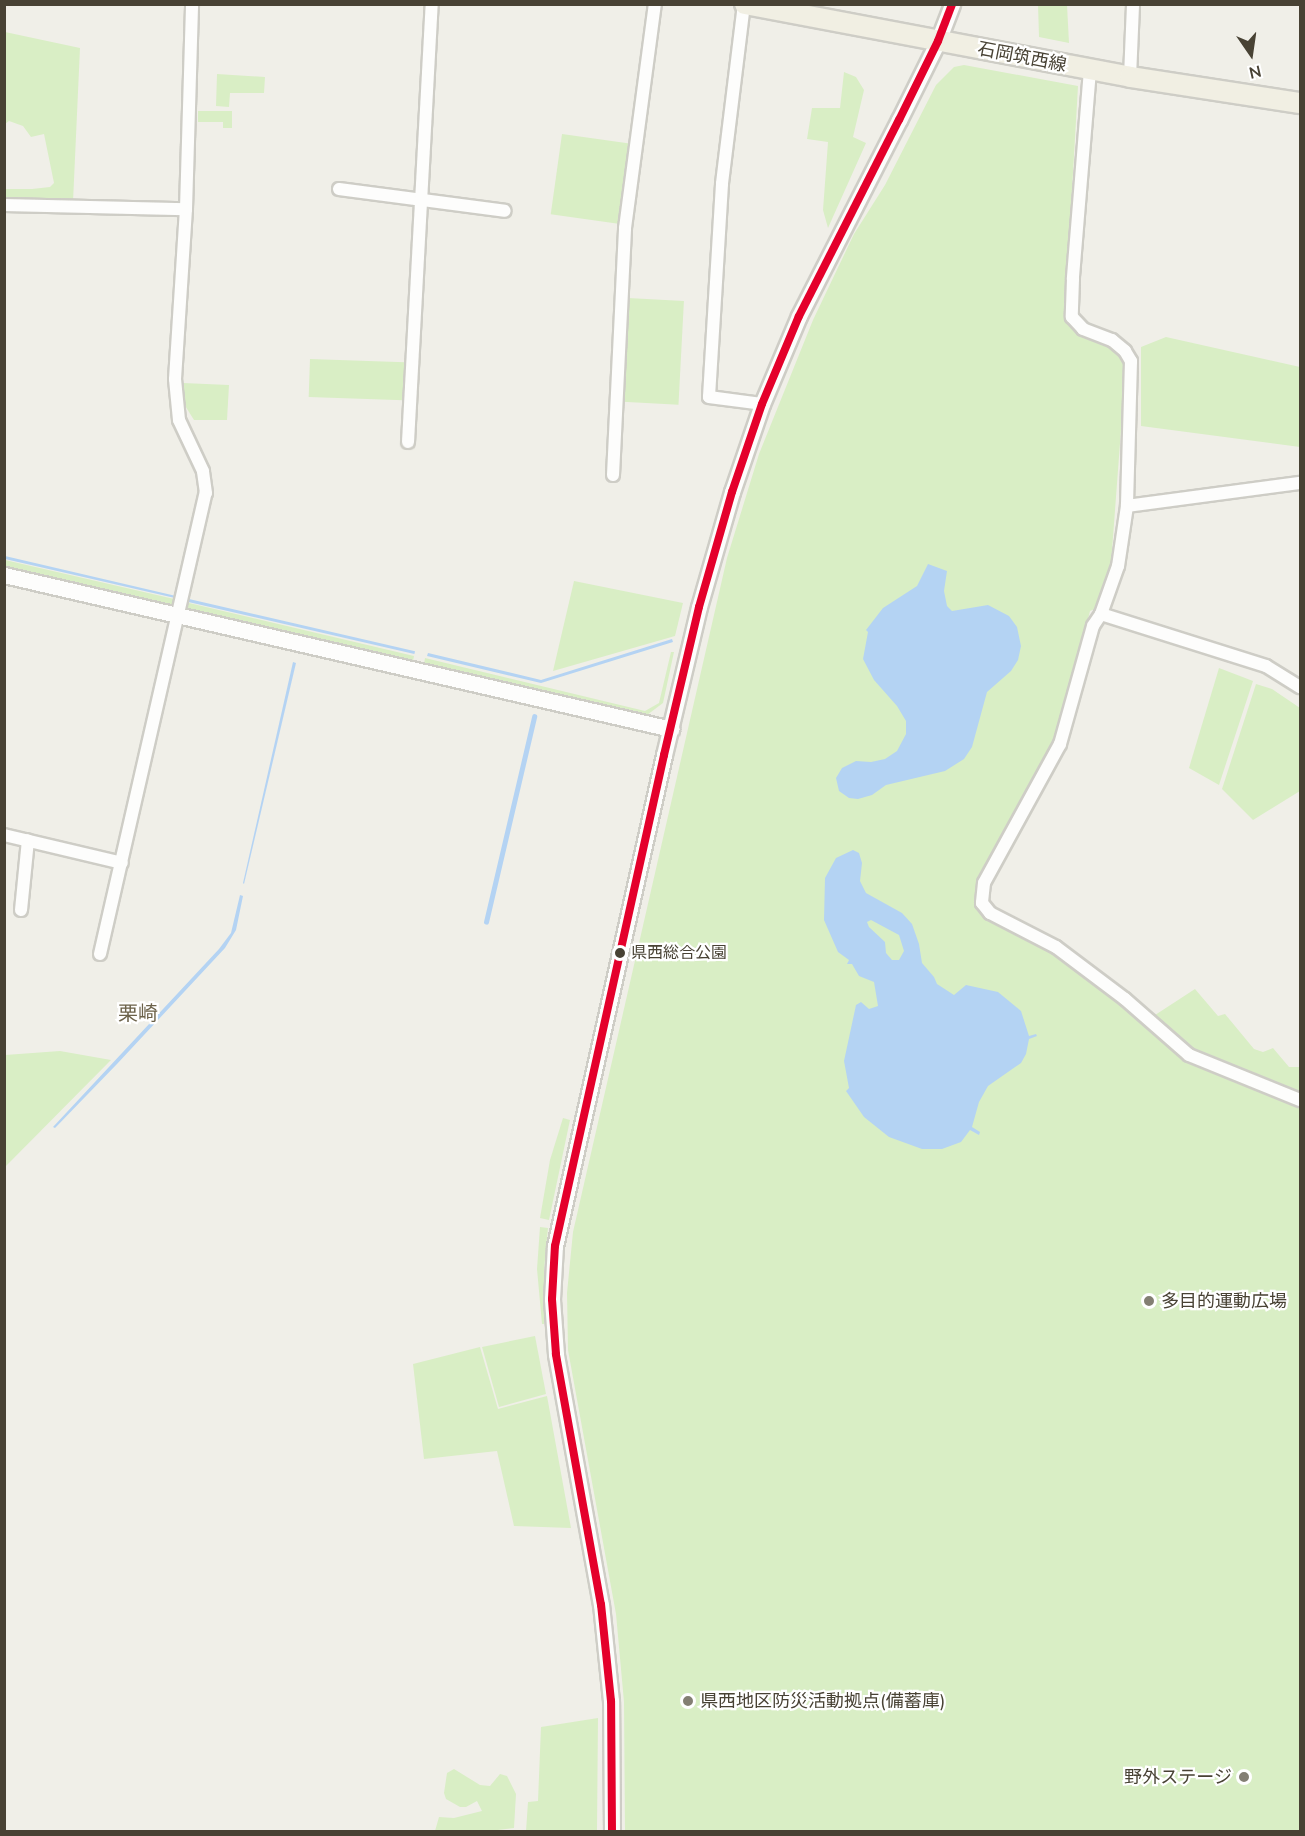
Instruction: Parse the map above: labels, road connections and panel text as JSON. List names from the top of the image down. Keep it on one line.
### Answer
{"streets":{"main road":["石岡筑西線"]},"districts":["栗崎"],"places":["県西総合公園","多目的運動広場","県西地区防災活動拠点(備蓄庫)","野外ステージ"],"north":"bottom"}
